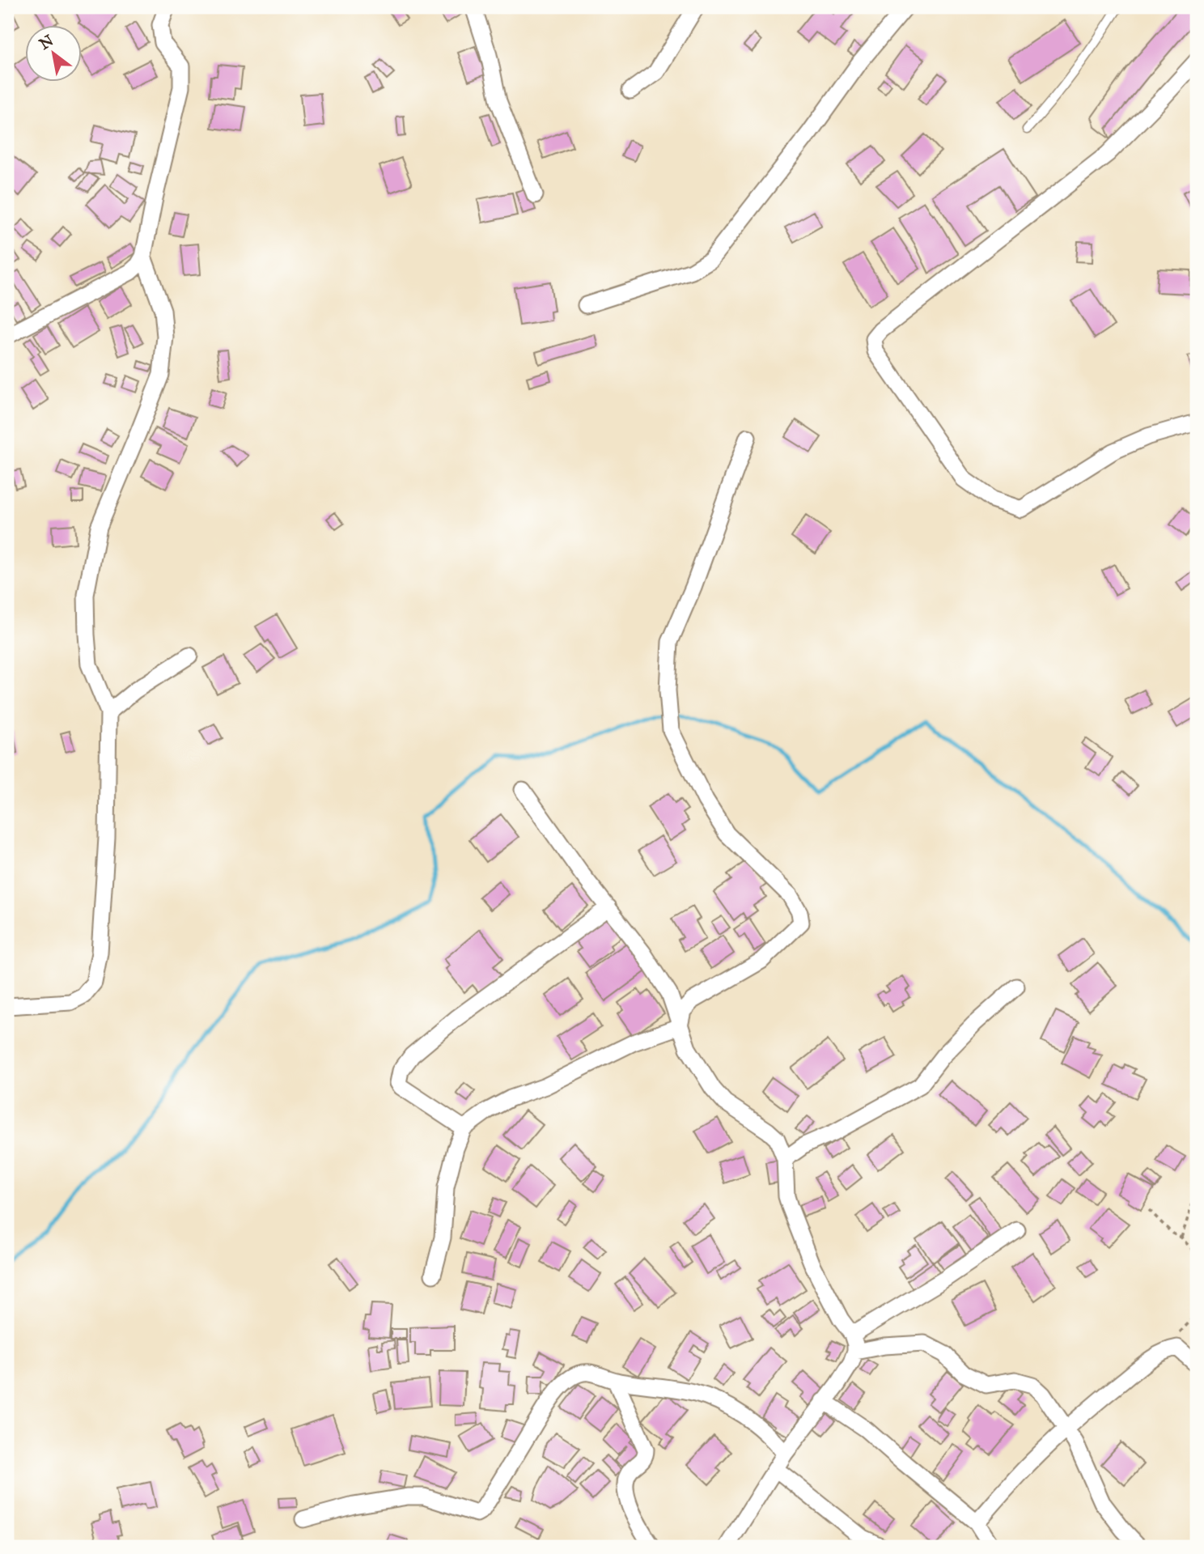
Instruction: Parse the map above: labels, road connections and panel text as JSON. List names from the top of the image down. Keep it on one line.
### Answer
{"north":"top left"}
